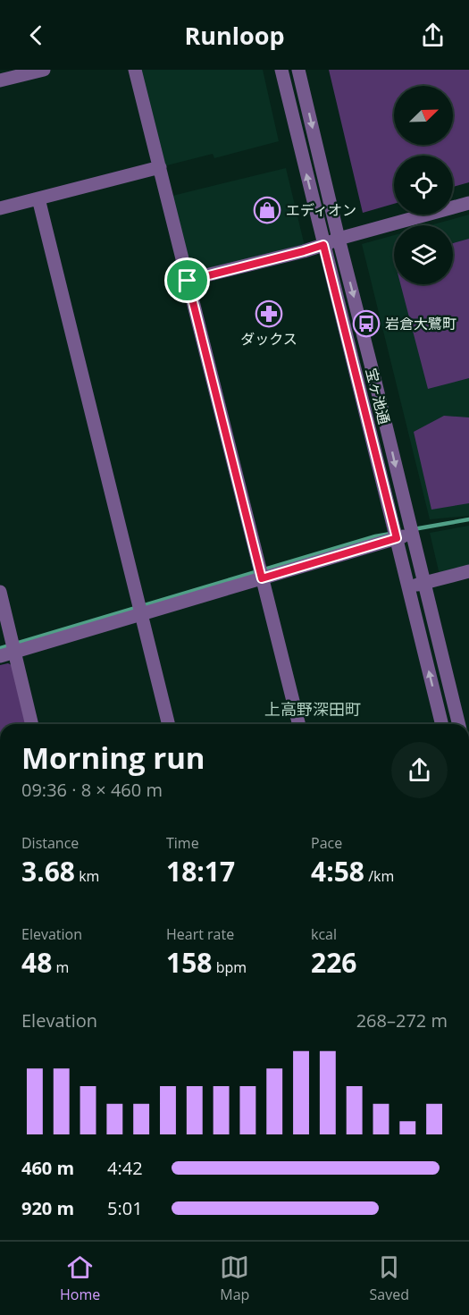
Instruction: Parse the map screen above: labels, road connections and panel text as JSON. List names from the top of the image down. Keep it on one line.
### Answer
{"streets":{"street":["宝ヶ池通"]},"districts":["上高野深田町"],"places":{"shop":["エディオン"],"pharmacy":["ダックス"],"bus stop":["岩倉大鷺町"]},"north":"top right","page":{"header":"Runloop","heading":["Morning run","09:36 · 8 × 460 m"],"stats":[["Distance","3.68 km"],["Time","18:17"],["Pace","4:58 /km"],["Elevation","48 m"],["Heart rate","158 bpm"],["kcal","226"]],"chart":["Elevation","268–272 m"],"list":[{"name":"460 m","note":"4:42"},{"name":"920 m","note":"5:01"}],"tabs":["Home","Map","Saved"]}}
